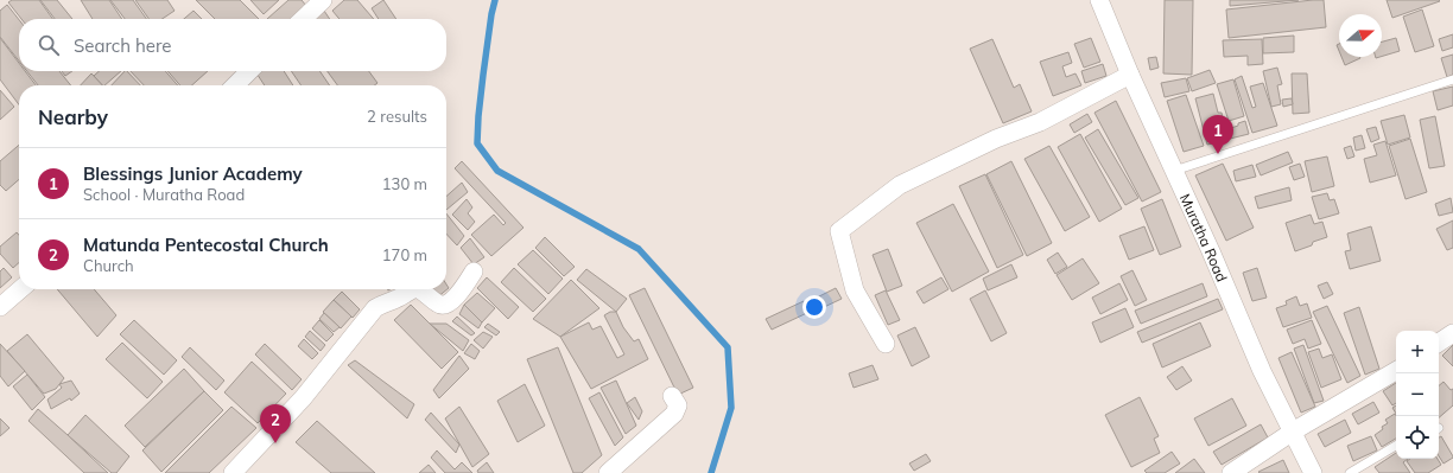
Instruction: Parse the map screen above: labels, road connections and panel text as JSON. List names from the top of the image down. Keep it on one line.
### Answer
{"streets":{"street":["Muratha Road"]},"north":"right","page":{"search":"Search here","heading":["Nearby","2 results"],"pins":["1","2"],"list":[{"mark":"1","name":"Blessings Junior Academy","note":"School · Muratha Road","value":"130 m"},{"mark":"2","name":"Matunda Pentecostal Church","note":"Church","value":"170 m"}],"map_buttons":["+","−"]}}
